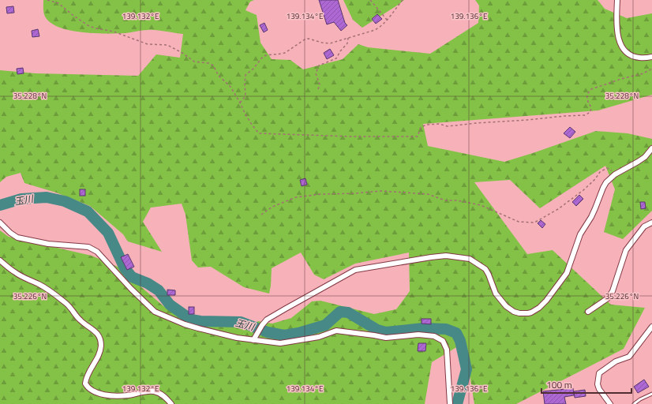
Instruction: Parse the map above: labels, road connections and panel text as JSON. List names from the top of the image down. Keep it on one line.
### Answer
{"water":["玉川"],"scale_bar":"100 m","coordinates":["139.132°E","139.134°E","139.136°E","35.228°N","35.226°N"]}
